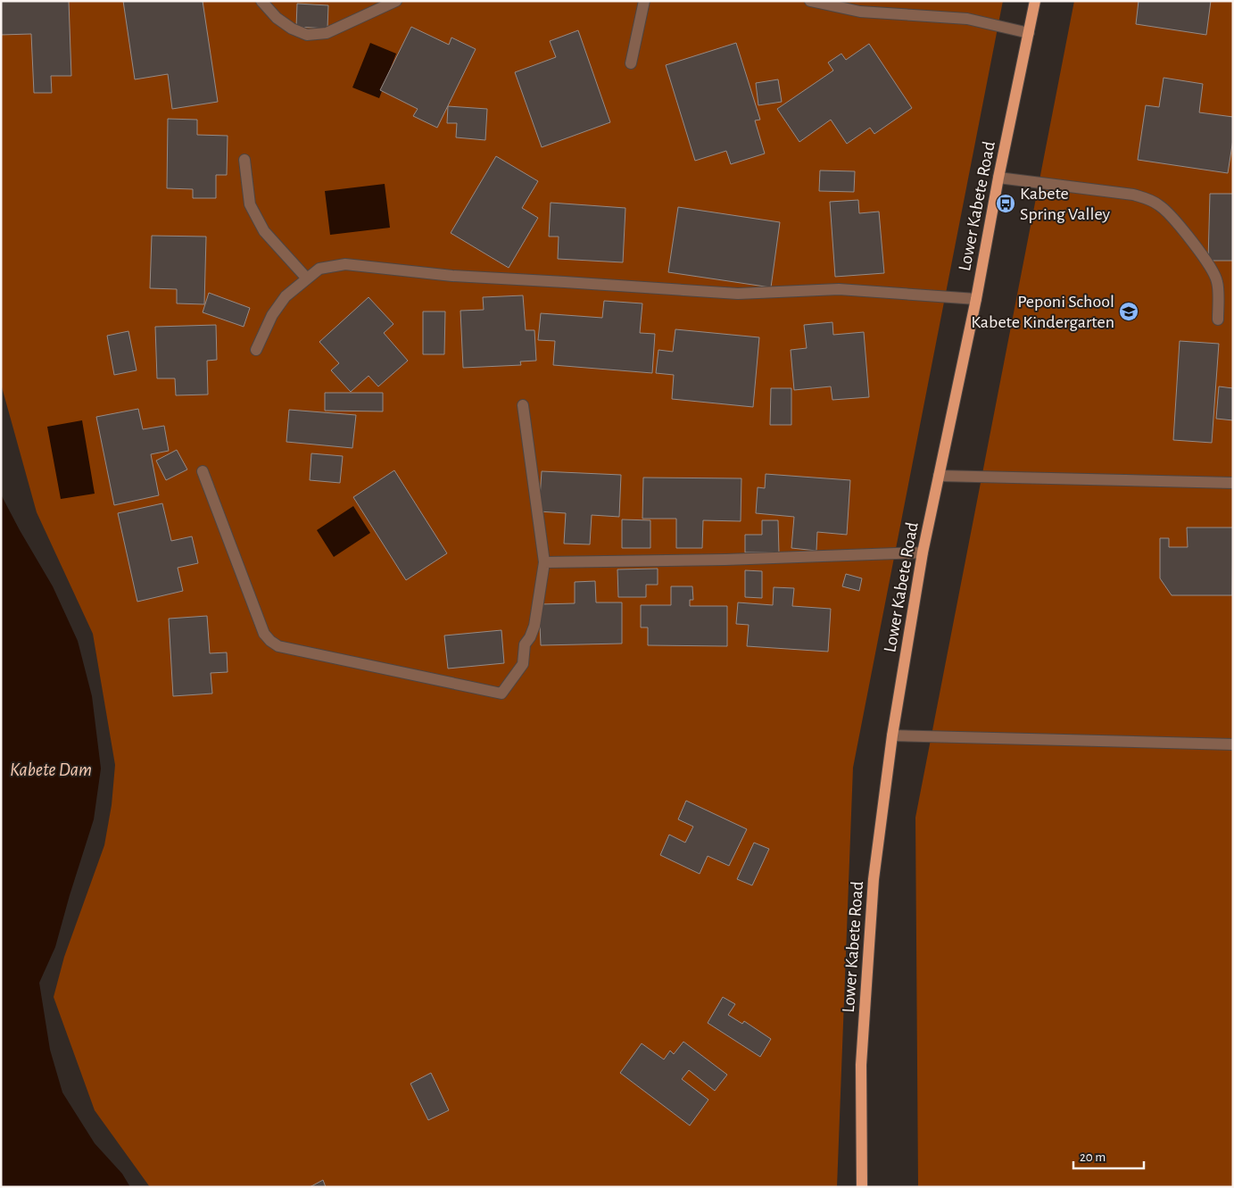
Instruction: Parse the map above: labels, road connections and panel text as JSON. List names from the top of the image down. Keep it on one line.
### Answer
{"streets":{"main road":["Lower Kabete Road"]},"water":["Kabete Dam"],"places":{"bus stop":["Kabete Spring Valley"],"school or university":["Peponi School Kabete Kindergarten"]},"scale_bar":"20 m"}
